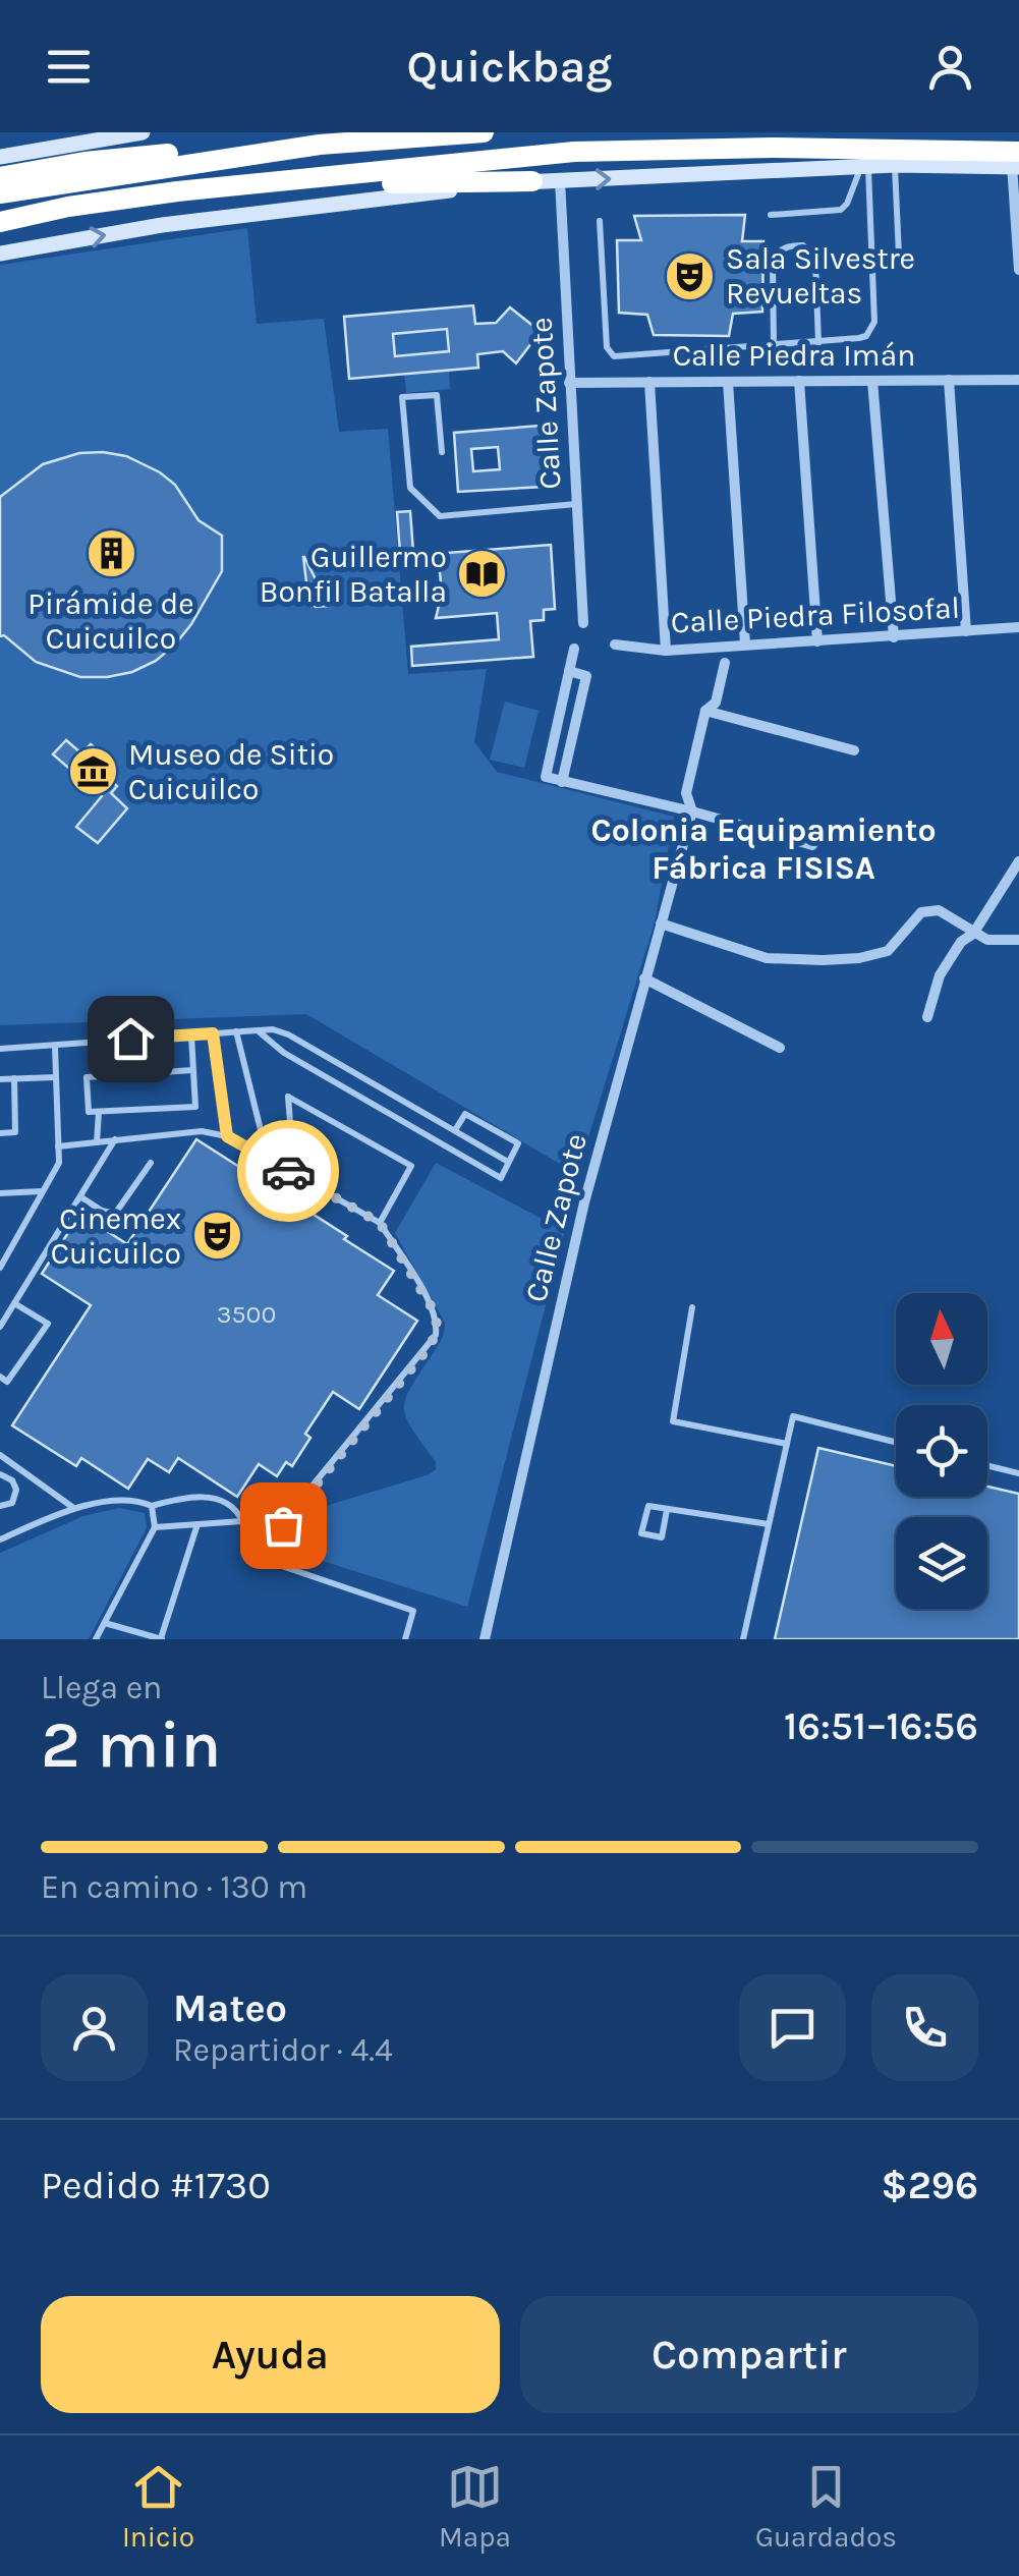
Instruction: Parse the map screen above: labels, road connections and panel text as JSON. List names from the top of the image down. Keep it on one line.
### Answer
{"streets":{"street":["Calle Piedra Imán","Calle Zapote","Calle Piedra Filosofal"]},"crossings":[["Calle Piedra Imán","Calle Zapote"]],"districts":["Colonia Equipamiento Fábrica FISISA"],"places":{"theatre":["Sala Silvestre Revueltas","Cinemex Cuicuilco"],"building":["Pirámide de Cuicuilco"],"library":["Guillermo Bonfil Batalla"],"museum":["Museo de Sitio Cuicuilco"]},"house_numbers":["3500"],"north":"top","page":{"header":"Quickbag","heading":["2 min","Llega en","16:51–16:56"],"panel":["Mateo","Repartidor · 4.4","Pedido #1730","$296"],"bar":"En camino · 130 m","buttons":["Ayuda","Compartir"],"tabs":["Inicio","Mapa","Guardados"]}}
